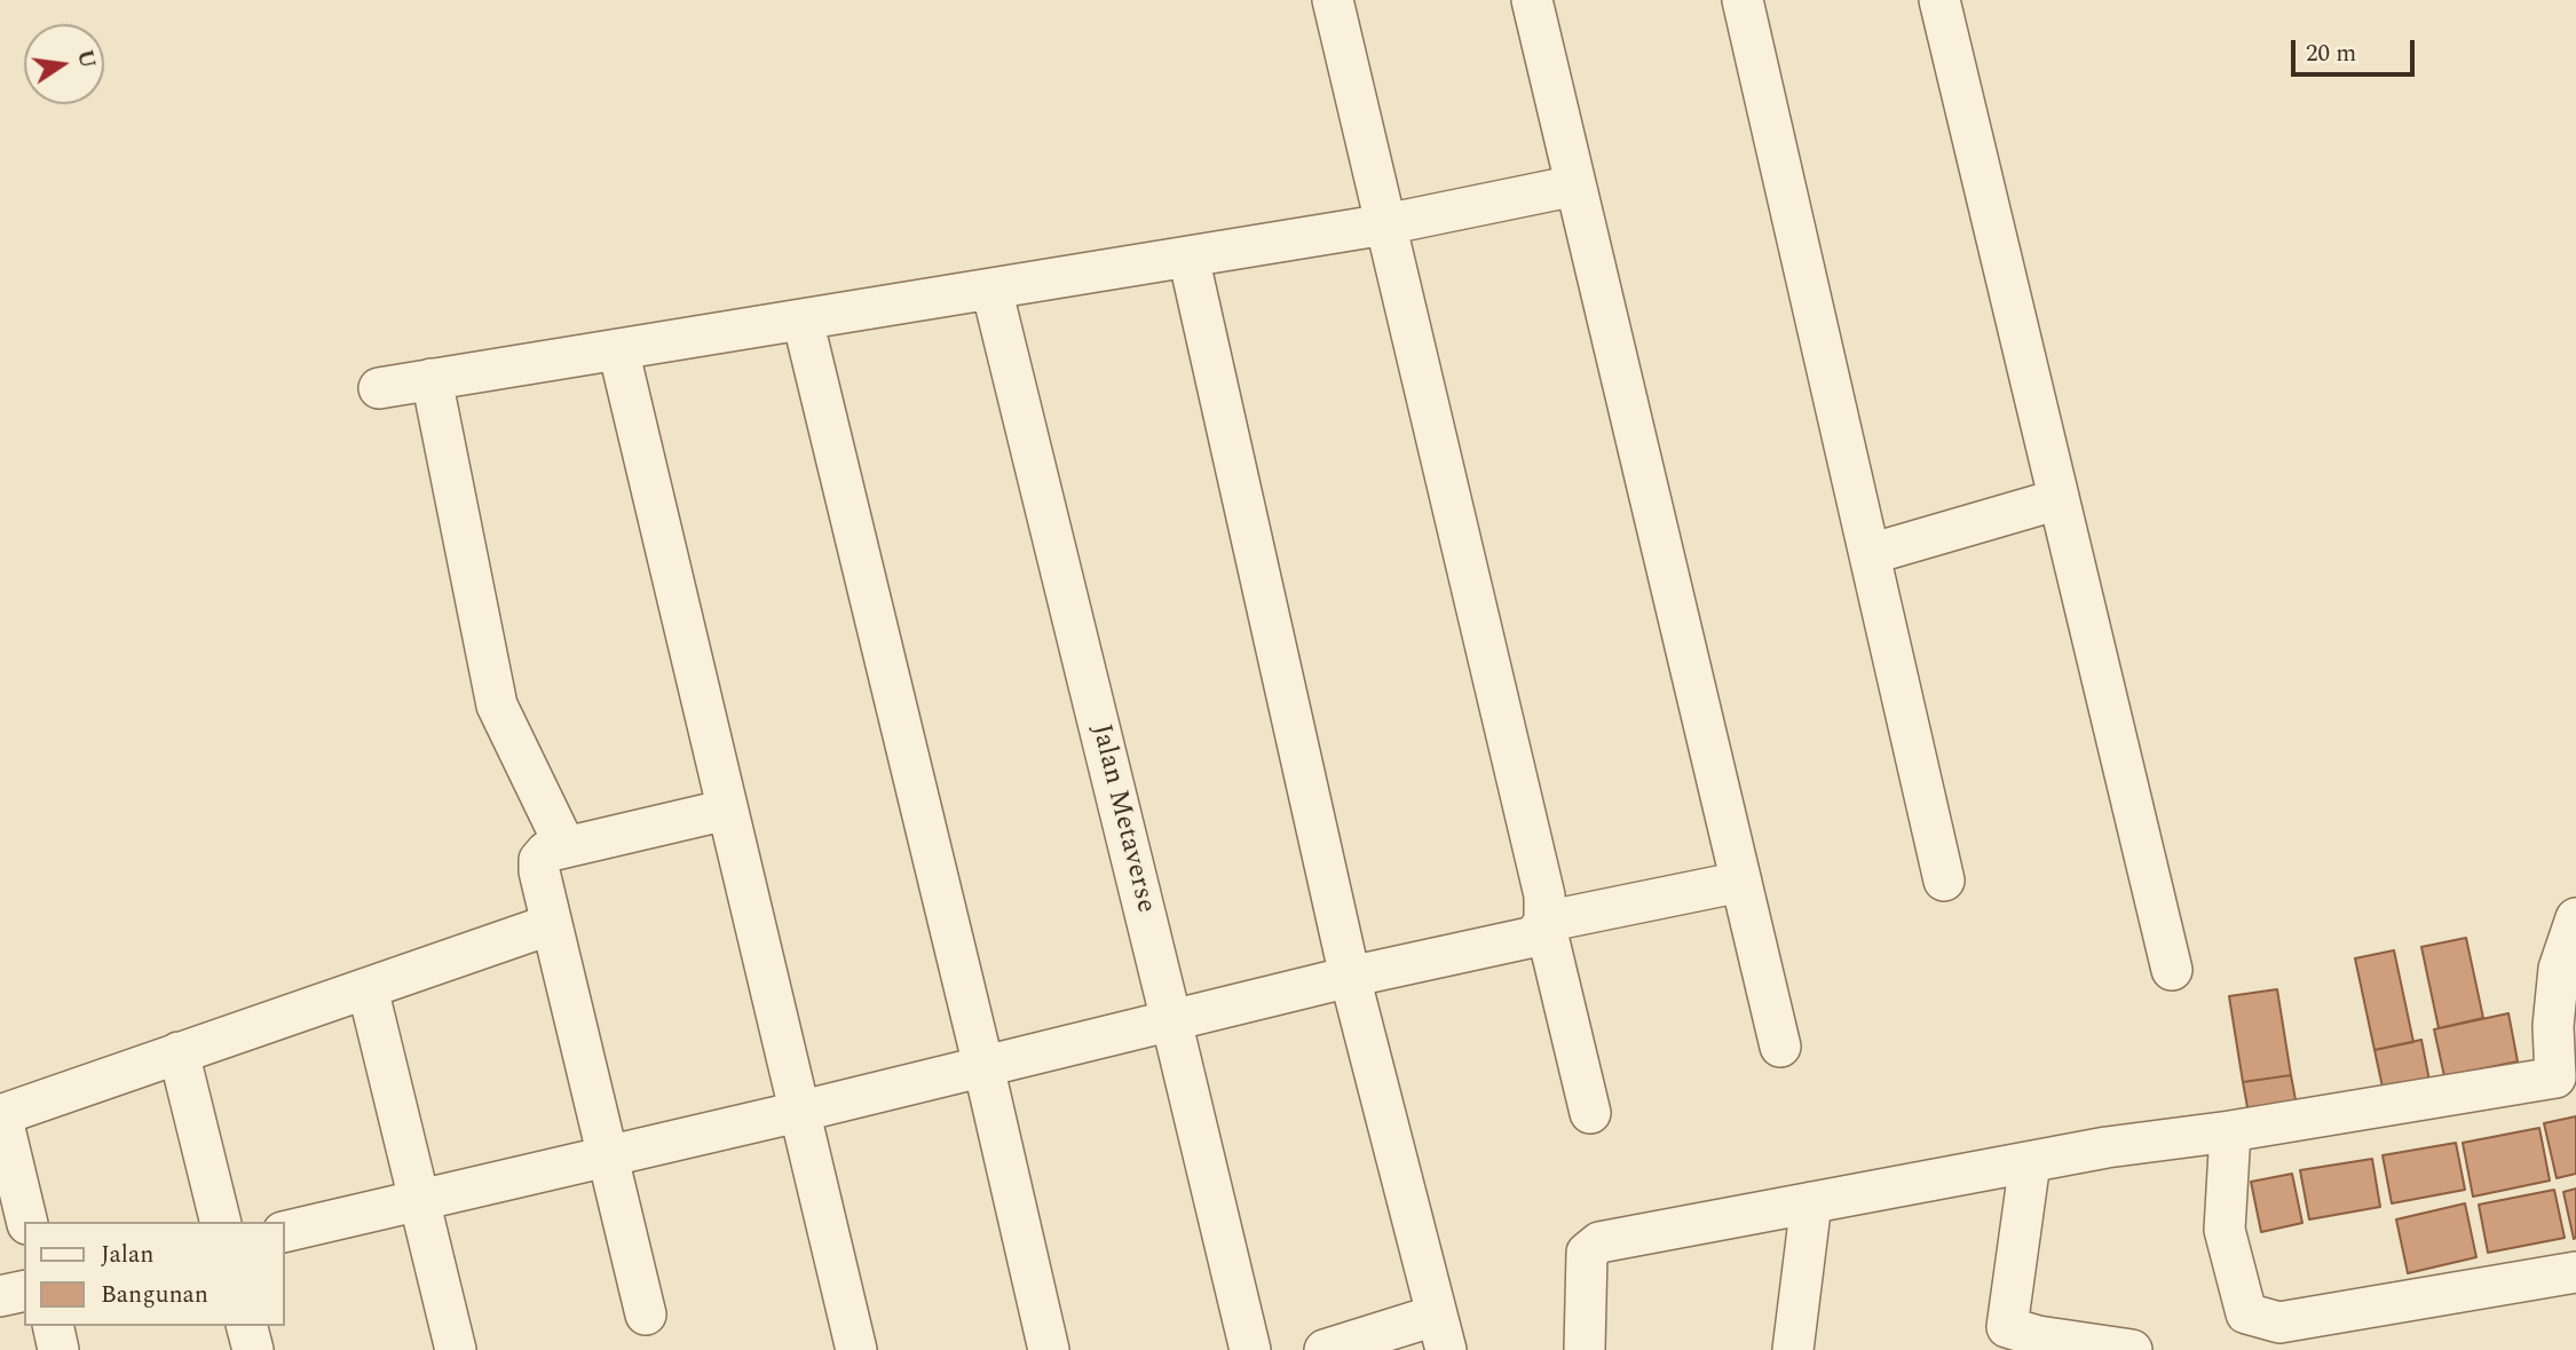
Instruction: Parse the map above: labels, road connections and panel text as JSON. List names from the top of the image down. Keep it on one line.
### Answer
{"streets":{"street":["Jalan Metaverse"]},"legend":["Jalan","Bangunan"],"scale_bar":"20 m","north":"right"}
